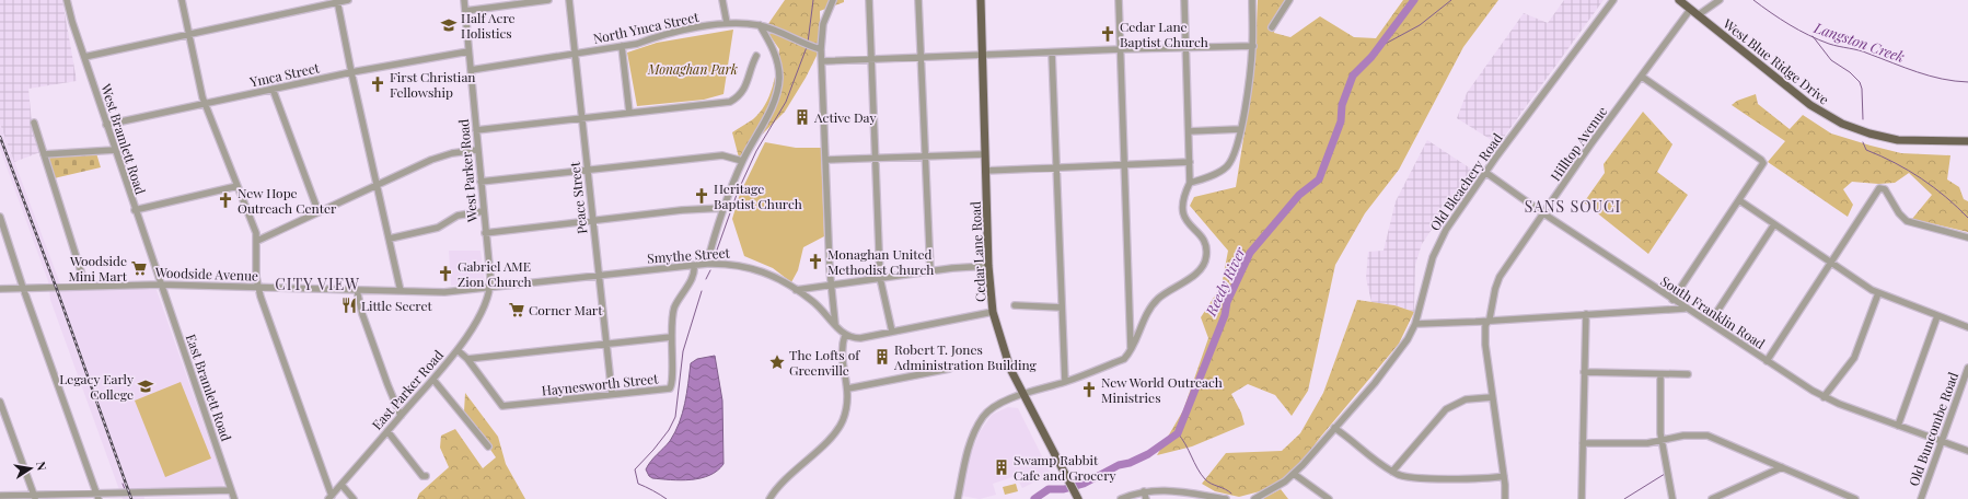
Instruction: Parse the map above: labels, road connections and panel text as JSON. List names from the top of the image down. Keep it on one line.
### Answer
{"streets":{"main road":["West Blue Ridge Drive","Cedar Lane Road"],"street":["North Ymca Street","Ymca Street","West Bramlett Road","Hilltop Avenue","West Parker Road","Old Bleachery Road","Peace Street","Smythe Street","Woodside Avenue","South Franklin Road","Haynesworth Street","East Bramlett Road","East Parker Road","Old Buncombe Road"]},"crossings":[["North Ymca Street","West Parker Road"],["North Ymca Street","Peace Street"],["West Blue Ridge Drive","Hilltop Avenue"],["Ymca Street","West Bramlett Road"],["Ymca Street","West Parker Road"],["West Bramlett Road","Woodside Avenue"],["West Bramlett Road","East Bramlett Road"],["Hilltop Avenue","South Franklin Road"],["West Parker Road","Smythe Street"],["West Parker Road","Woodside Avenue"],["West Parker Road","East Parker Road"],["Old Bleachery Road","South Franklin Road"],["Peace Street","Smythe Street"],["Peace Street","Haynesworth Street"],["Smythe Street","Woodside Avenue"],["Smythe Street","Haynesworth Street"],["Smythe Street","East Parker Road"],["Woodside Avenue","East Bramlett Road"],["Woodside Avenue","East Parker Road"],["South Franklin Road","Old Buncombe Road"],["Haynesworth Street","East Parker Road"]],"districts":["SANS SOUCI","CITY VIEW"],"water":["Langston Creek","Reedy River"],"parks":["Monaghan Park"],"places":{"school or university":["Half Acre Holistics","Legacy Early College"],"church":["Cedar Lane Baptist Church","First Christian Fellowship","Heritage Baptist Church","New Hope Outreach Center","Monaghan United Methodist Church","Gabriel AME Zion Church","New World Outreach Ministries"],"building":["Active Day","Robert T. Jones Administration Building","Swamp Rabbit Cafe and Grocery"],"supermarket":["Woodside Mini Mart","Corner Mart"],"restaurant":["Little Secret"],"place":["The Lofts of Greenville"]},"north":"right"}
